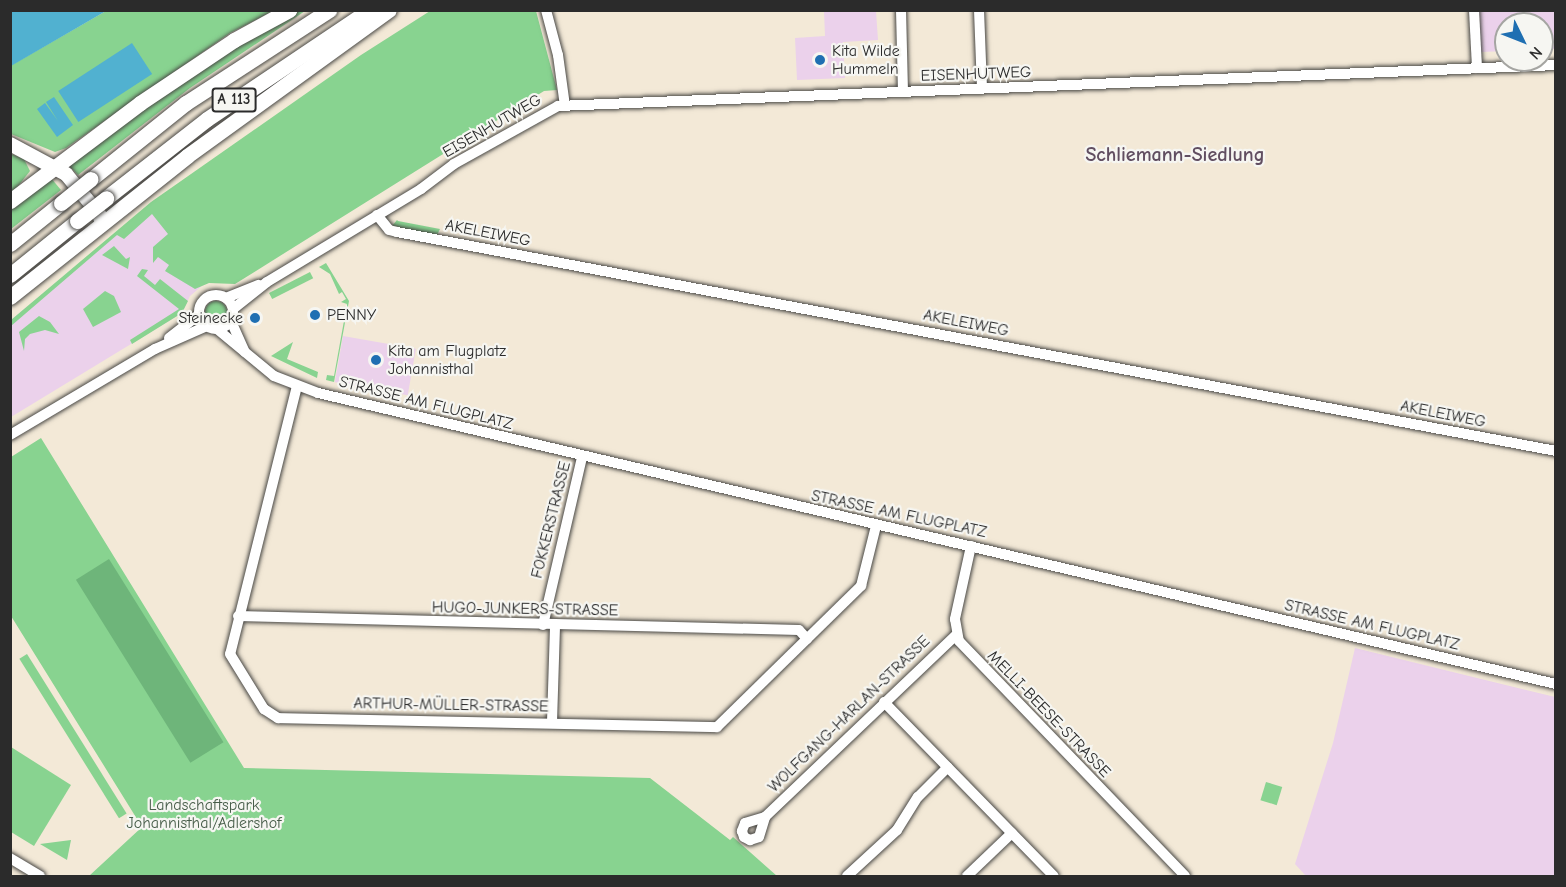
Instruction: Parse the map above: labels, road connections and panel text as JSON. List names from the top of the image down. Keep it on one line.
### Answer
{"streets":{"highway":["A 113"],"street":["EISENHUTWEG","AKELEIWEG","STRASSE AM FLUGPLATZ","FOKKERSTRASSE","HUGO-JUNKERS-STRASSE","ARTHUR-MÜLLER-STRASSE","WOLFGANG-HARLAN-STRASSE","MELLI-BEESE-STRASSE"]},"crossings":[["EISENHUTWEG","AKELEIWEG"],["EISENHUTWEG","STRASSE AM FLUGPLATZ"],["STRASSE AM FLUGPLATZ","FOKKERSTRASSE"],["STRASSE AM FLUGPLATZ","ARTHUR-MÜLLER-STRASSE"],["FOKKERSTRASSE","HUGO-JUNKERS-STRASSE"],["HUGO-JUNKERS-STRASSE","ARTHUR-MÜLLER-STRASSE"],["WOLFGANG-HARLAN-STRASSE","MELLI-BEESE-STRASSE"]],"districts":["Schliemann-Siedlung"],"parks":["Landschaftspark Johannisthal/Adlershof"],"places":["Kita Wilde Hummeln","PENNY","Steinecke","Kita am Flugplatz Johannisthal"],"north":"bottom right"}
